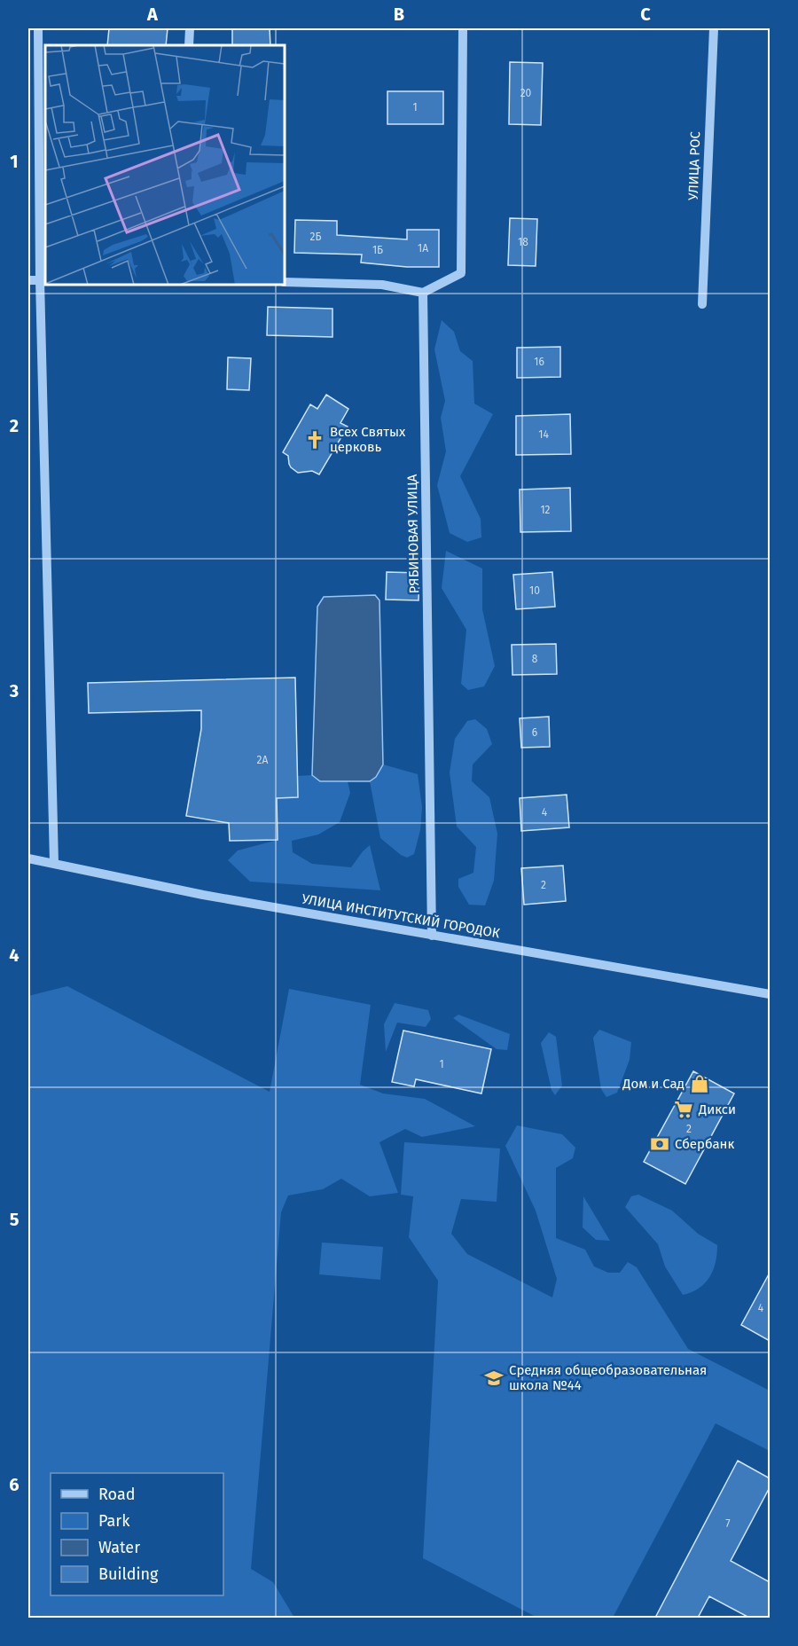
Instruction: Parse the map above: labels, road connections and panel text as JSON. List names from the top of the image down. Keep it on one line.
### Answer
{"streets":{"street":["УЛИЦА РОС","РЯБИНОВАЯ УЛИЦА","УЛИЦА ИНСТИТУТСКИЙ ГОРОДОК"]},"crossings":[["РЯБИНОВАЯ УЛИЦА","УЛИЦА ИНСТИТУТСКИЙ ГОРОДОК"]],"places":{"church":["Всех Святых церковь"],"shop":["Дом и Сад"],"supermarket":["Дикси"],"bank":["Сбербанк"],"school or university":["Средняя общеобразовательная школа №44"]},"house_numbers":["20","1","2Б","18","1А","1Б","16","14","12","10","8","6","2А","4","2","1","2","4","7"],"legend":["Road","Park","Water","Building"],"grid":{"columns":["A","B","C"],"rows":["1","2","3","4","5","6"]}}
